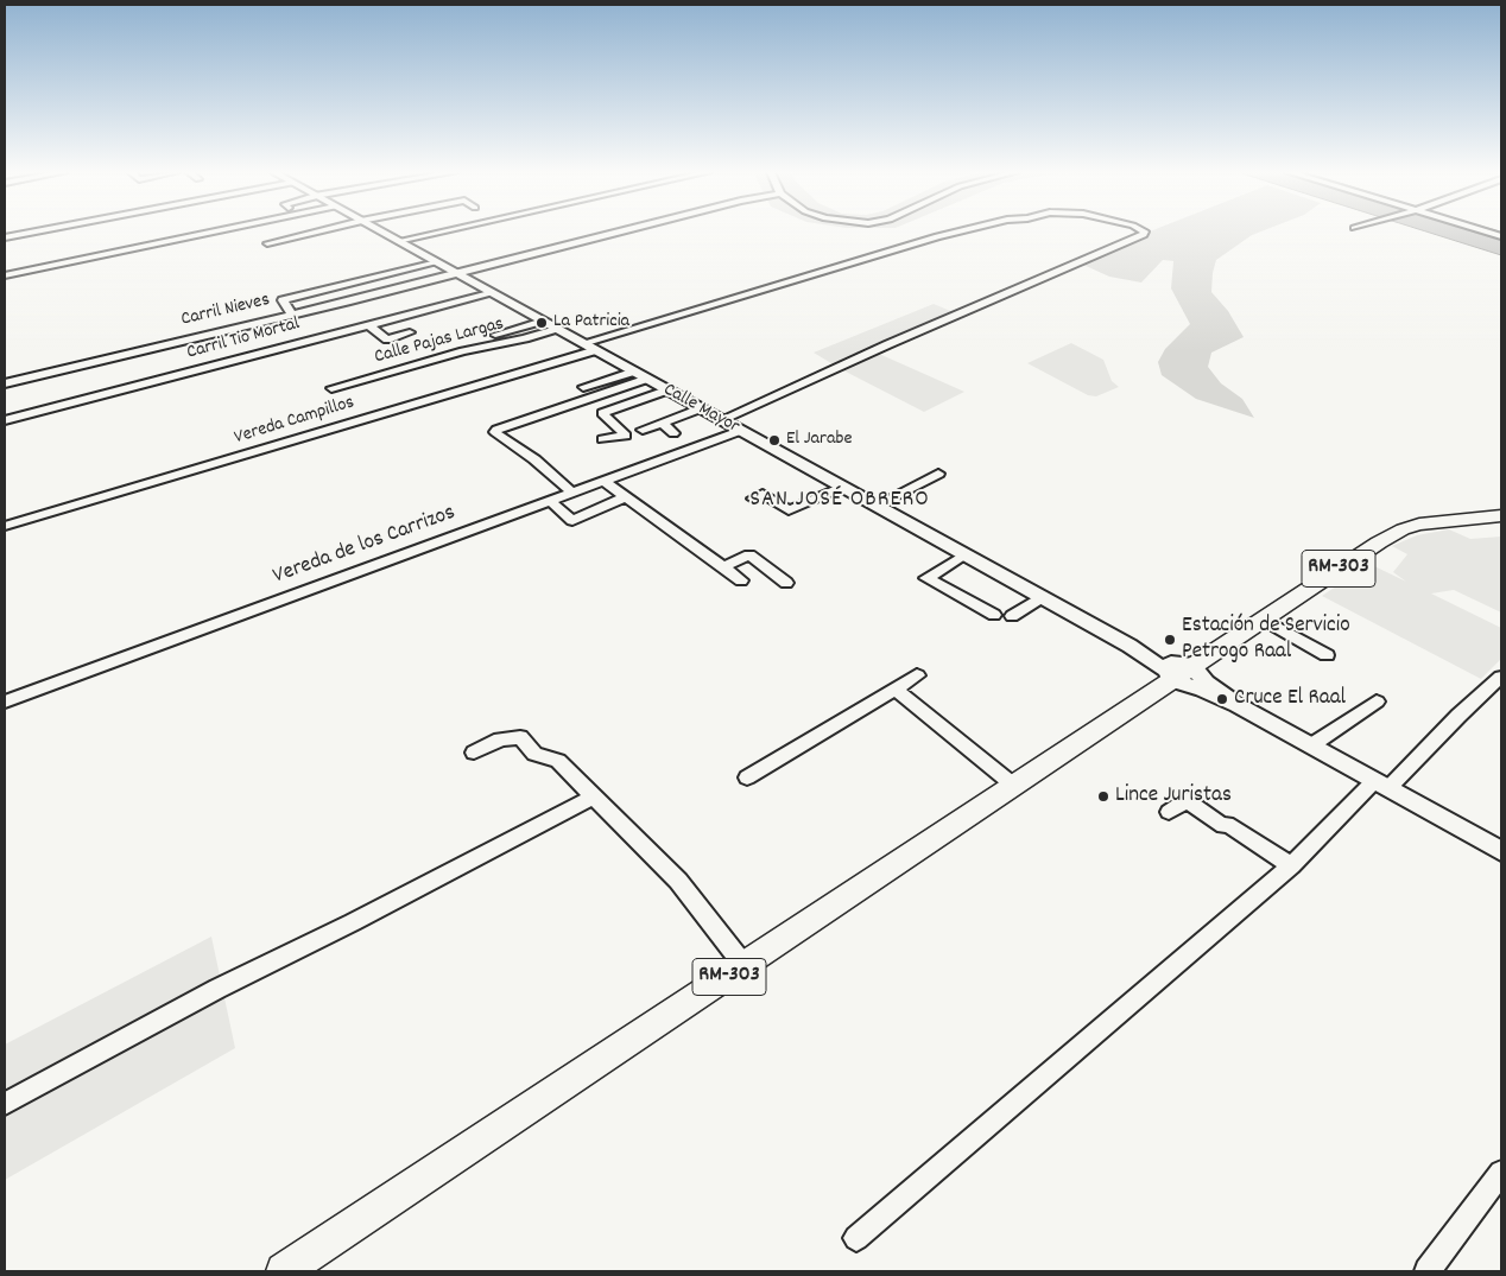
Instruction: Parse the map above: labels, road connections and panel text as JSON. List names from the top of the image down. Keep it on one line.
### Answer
{"streets":{"highway":["RM-303"],"main road":["Calle Mayor"],"street":["Carril Nieves","Carril Tio Mortal","Calle Pajas Largas","Vereda Campillos","Vereda de los Carrizos"]},"crossings":[["Carril Nieves","Calle Mayor"],["Carril Tio Mortal","Calle Mayor"],["Calle Pajas Largas","Calle Mayor"],["Calle Mayor","Vereda Campillos"],["Calle Mayor","Vereda de los Carrizos"],["Calle Mayor","RM-303"]],"districts":["SAN JOSÉ OBRERO"],"places":["La Patricia","El Jarabe","Estación de Servicio Petrogo Raal","Cruce El Raal","Lince Juristas"]}
